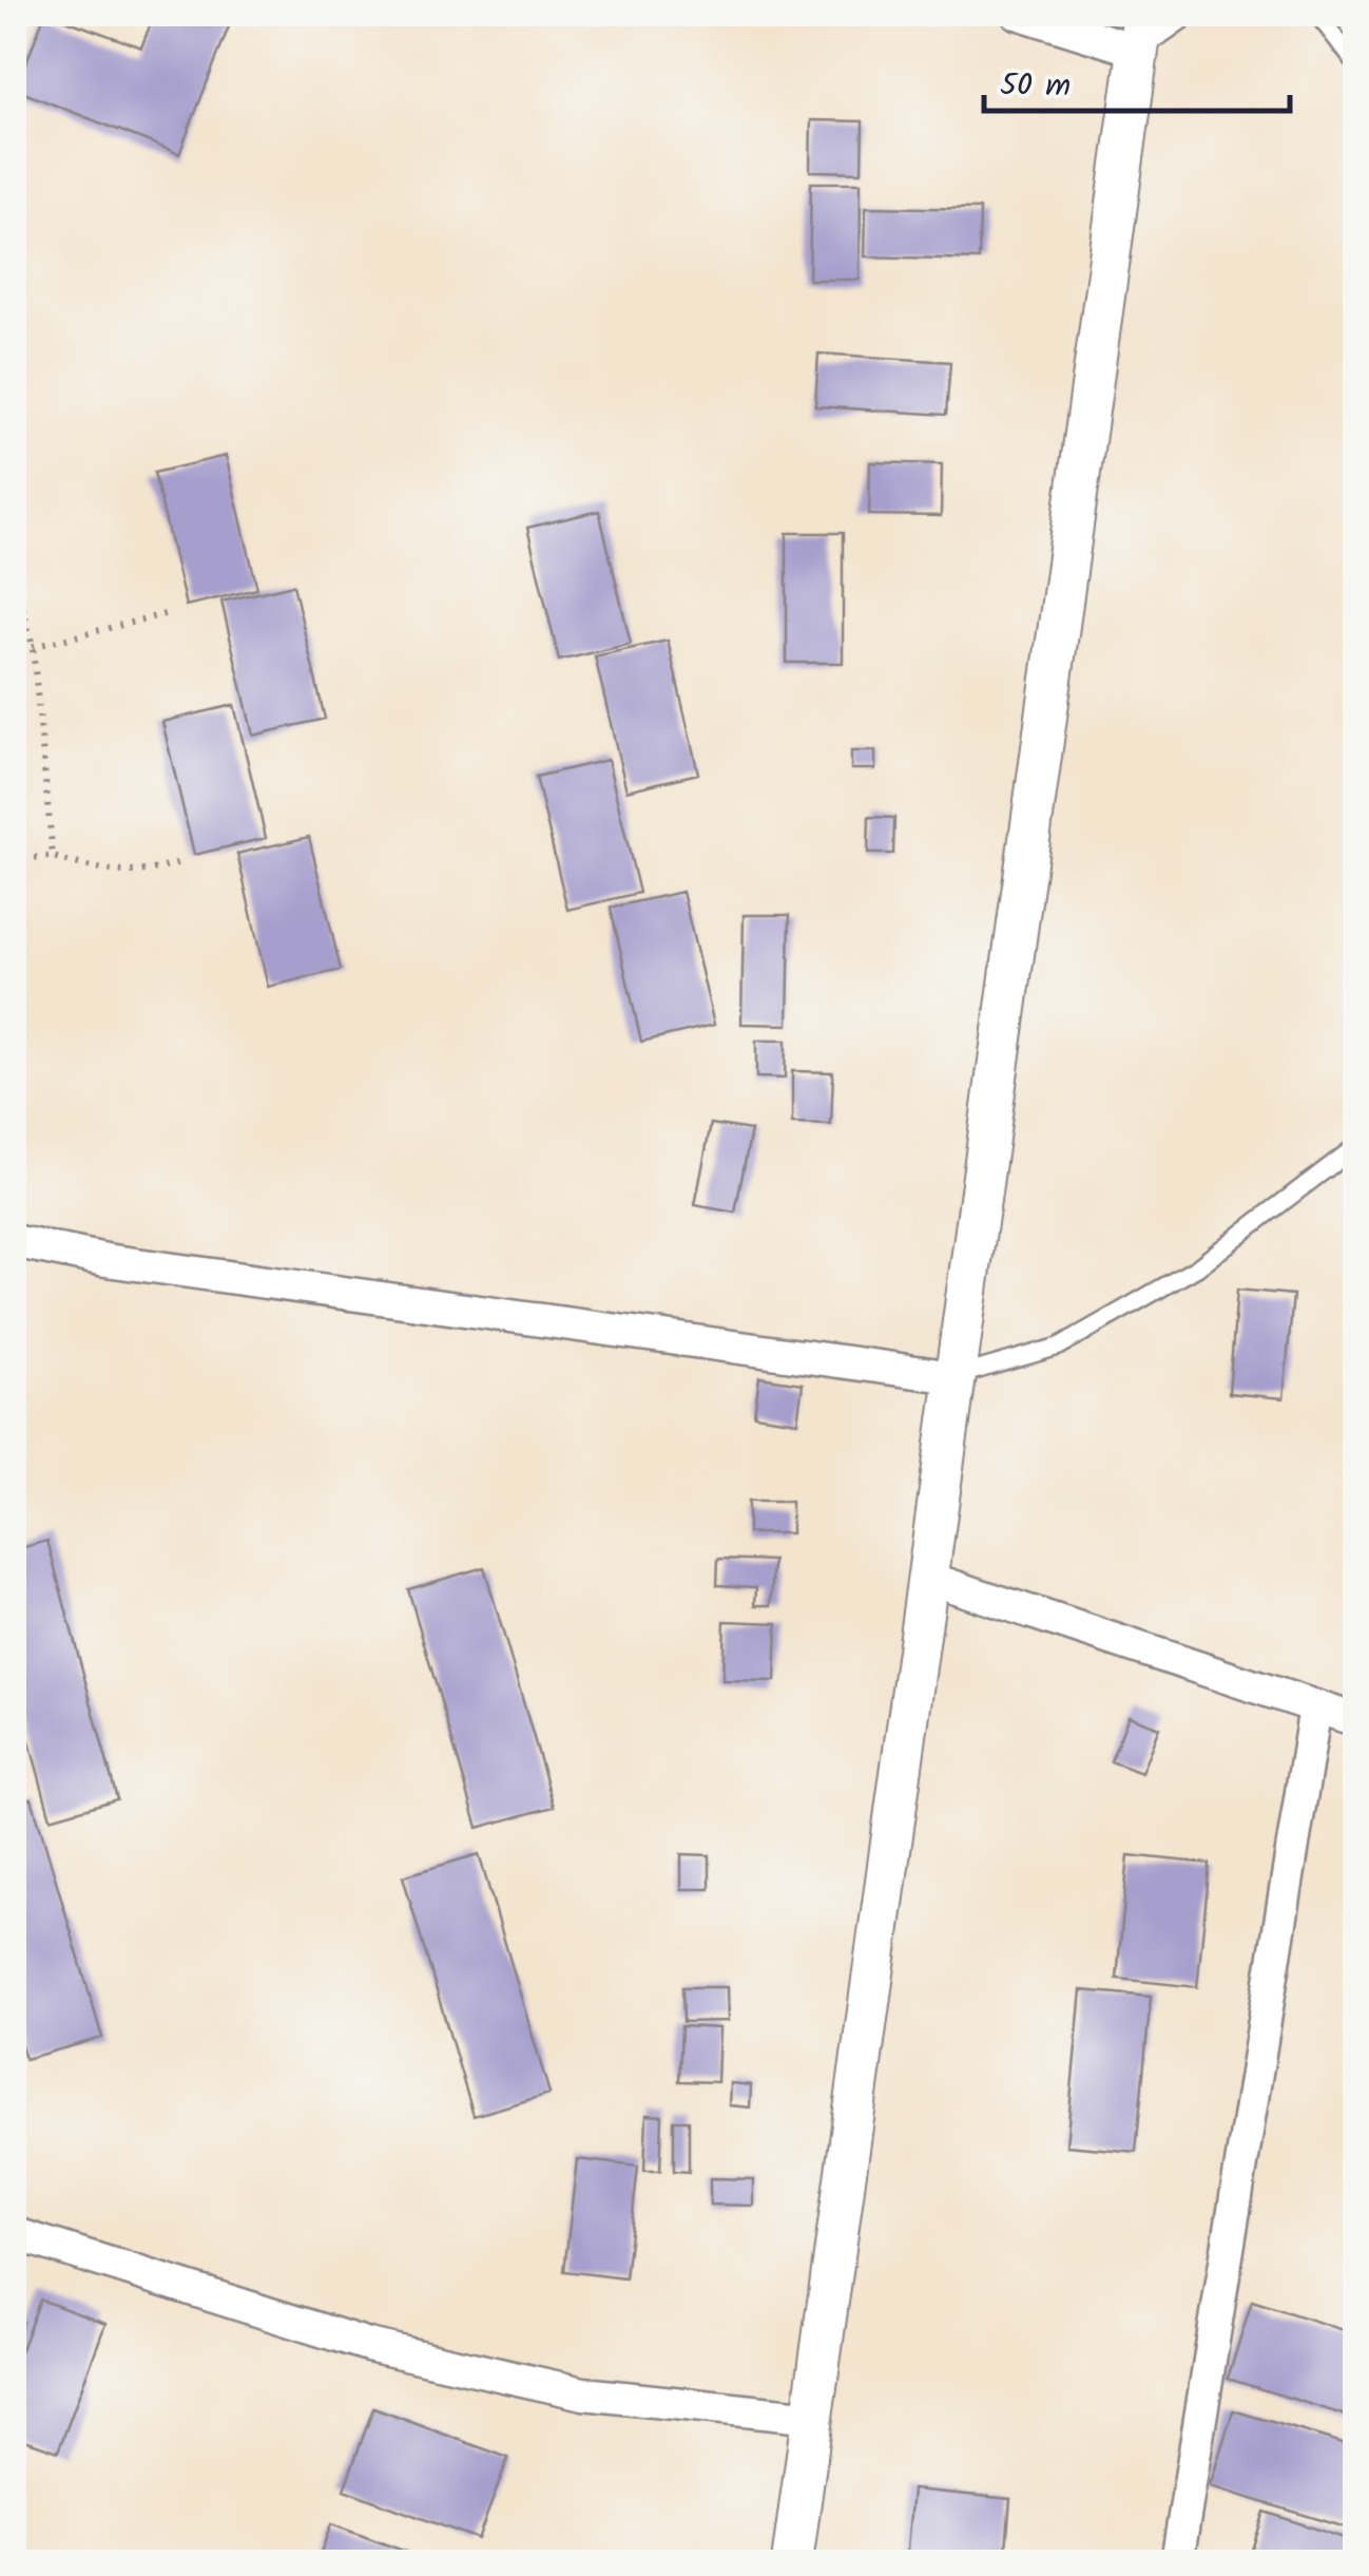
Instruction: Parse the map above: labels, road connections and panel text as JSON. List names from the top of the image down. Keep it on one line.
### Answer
{"scale_bar":"50 m"}
